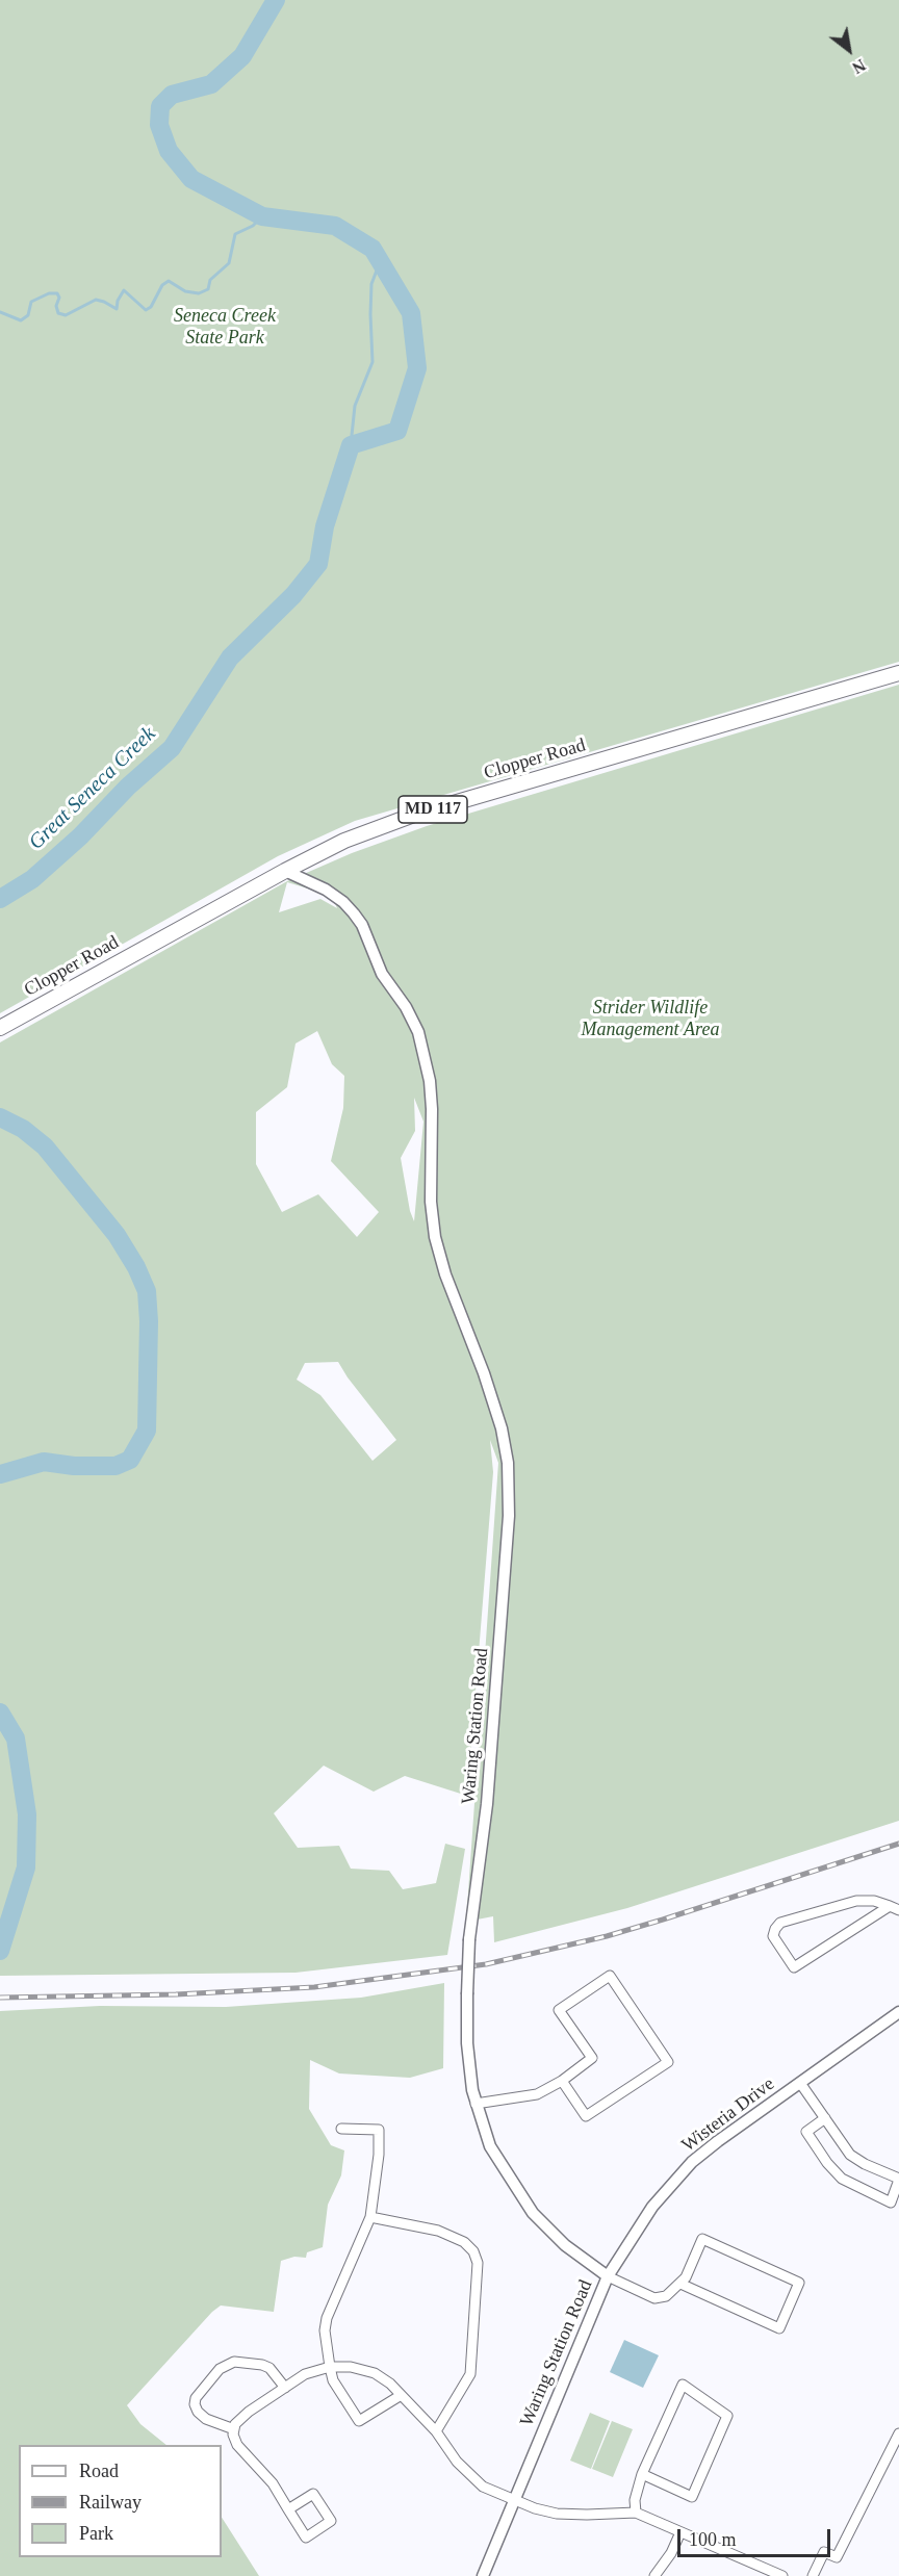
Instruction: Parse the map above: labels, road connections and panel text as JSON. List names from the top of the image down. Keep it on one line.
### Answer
{"streets":{"main road":["Clopper Road","MD 117"],"street":["Waring Station Road","Wisteria Drive"]},"crossings":[["Clopper Road","Waring Station Road"],["Waring Station Road","Wisteria Drive"]],"water":["Great Seneca Creek"],"parks":["Seneca Creek State Park","Strider Wildlife Management Area"],"legend":["Road","Railway","Park"],"scale_bar":"100 m","north":"bottom right"}
